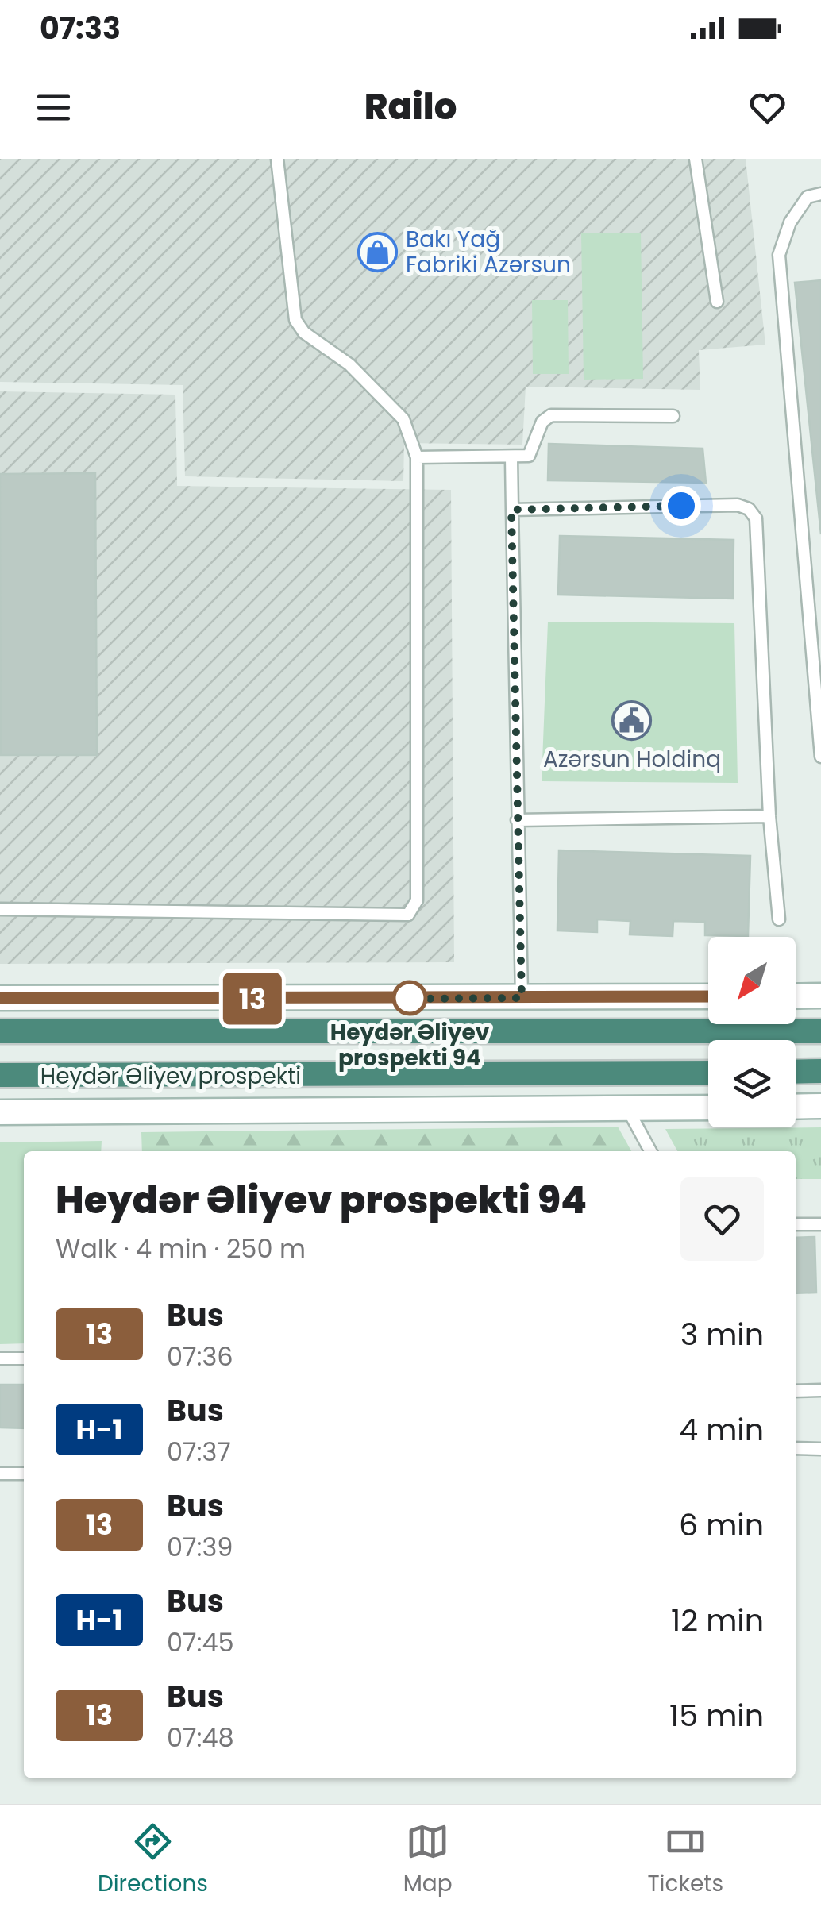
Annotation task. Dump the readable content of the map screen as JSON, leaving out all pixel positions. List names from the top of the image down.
{
  "streets": {
    "highway": ["Heydər Əliyev prospekti"]
  },
  "places": {
    "shop": ["Bakı Yağ Fabriki Azərsun"],
    "public building": ["Azərsun Holdinq"],
    "other": ["Heydər Əliyev prospekti 94"]
  },
  "lines": ["bus line 13"],
  "north": "bottom left",
  "page": {
    "status": "07:33",
    "header": "Railo",
    "on_map": "13",
    "heading": ["Heydər Əliyev prospekti 94", "Walk · 4 min · 250 m"],
    "list": [
      {
        "mark": "13",
        "name": "Bus",
        "note": "07:36",
        "value": "3 min"
      },
      {
        "mark": "H-1",
        "name": "Bus",
        "note": "07:37",
        "value": "4 min"
      },
      {
        "mark": "13",
        "name": "Bus",
        "note": "07:39",
        "value": "6 min"
      },
      {
        "mark": "H-1",
        "name": "Bus",
        "note": "07:45",
        "value": "12 min"
      },
      {
        "mark": "13",
        "name": "Bus",
        "note": "07:48",
        "value": "15 min"
      }
    ],
    "tabs": ["Directions", "Map", "Tickets"]
  }
}
